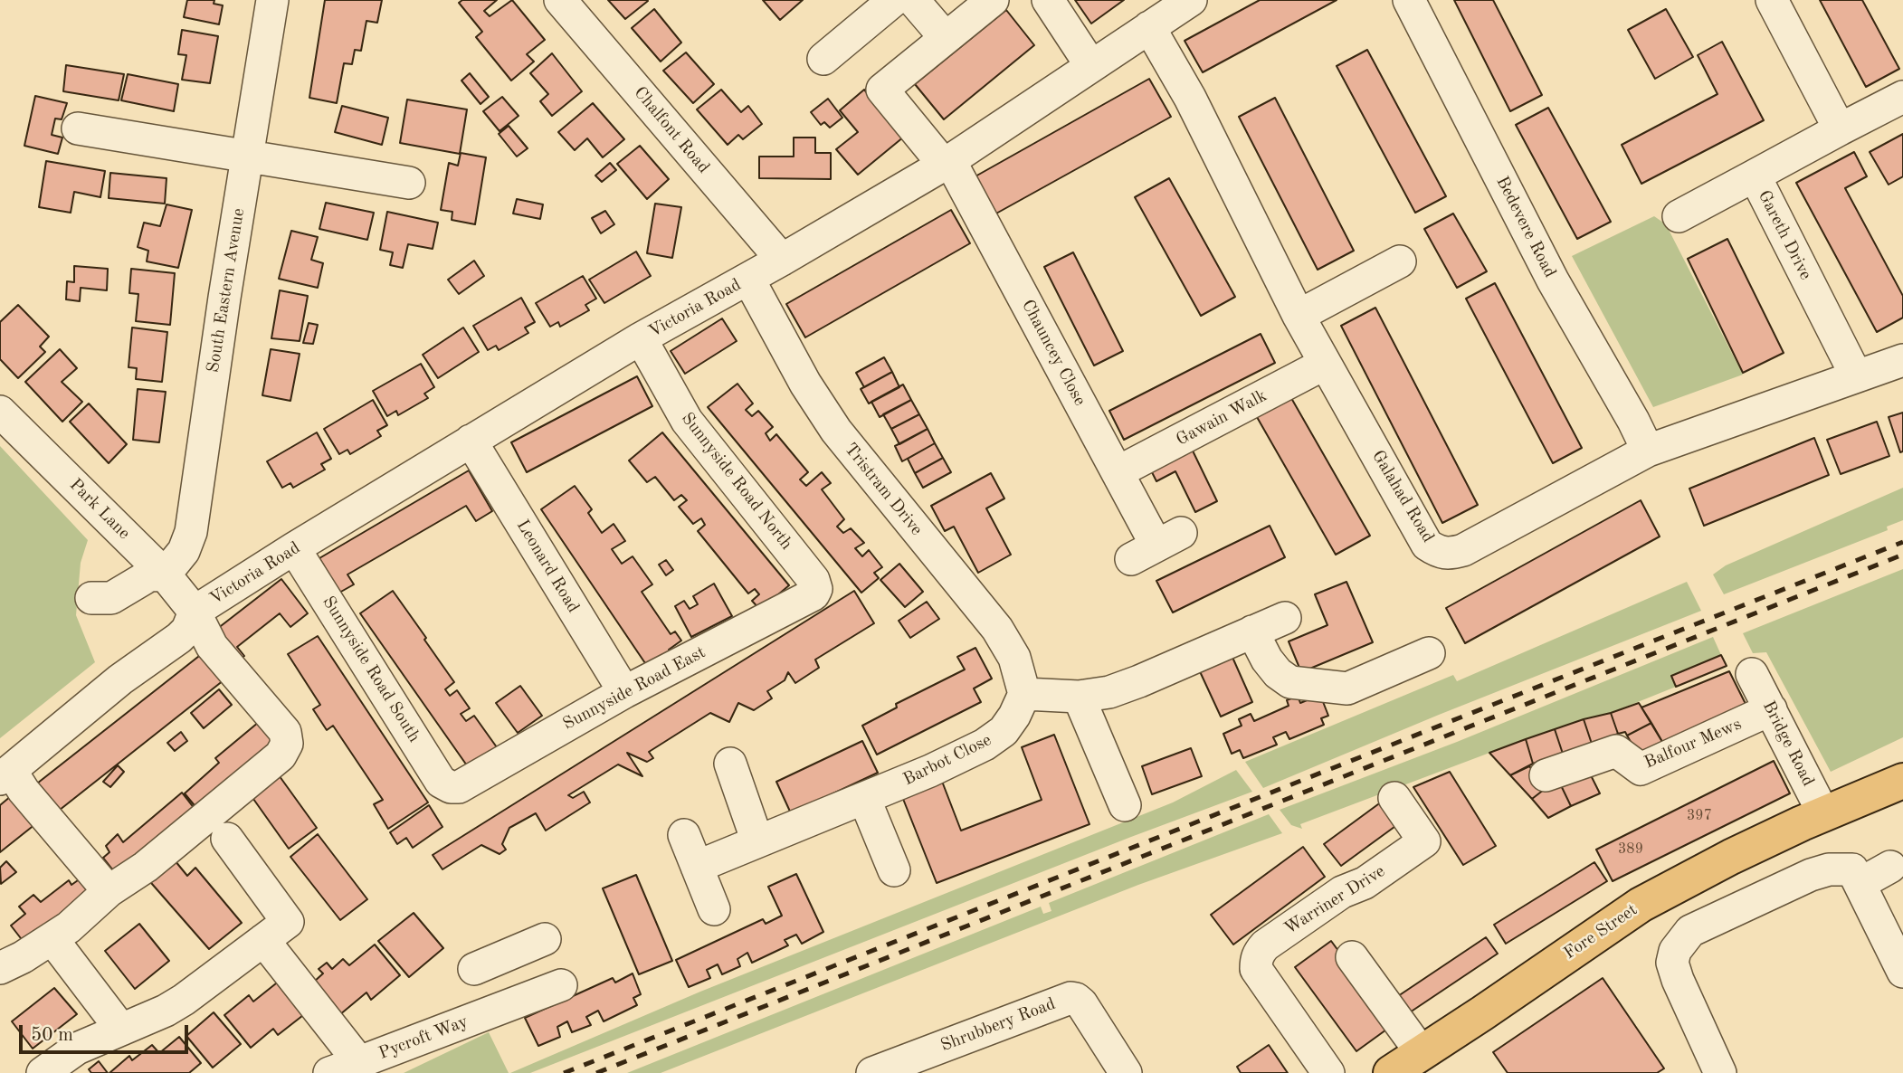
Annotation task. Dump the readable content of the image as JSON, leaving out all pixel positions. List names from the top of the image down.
{
  "streets": {
    "main road": ["Fore Street"],
    "street": [
      "Chalfont Road",
      "Bedevere Road",
      "Gareth Drive",
      "South Eastern Avenue",
      "Victoria Road",
      "Chauncey Close",
      "Gawain Walk",
      "Sunnyside Road North",
      "Tristram Drive",
      "Galahad Road",
      "Park Lane",
      "Leonard Road",
      "Sunnyside Road South",
      "Sunnyside Road East",
      "Balfour Mews",
      "Bridge Road",
      "Barbot Close",
      "Warriner Drive",
      "Shrubbery Road",
      "Pycroft Way"
    ]
  },
  "crossings": [
    ["Chalfont Road", "Victoria Road"],
    ["Bedevere Road", "Galahad Road"],
    ["Gareth Drive", "Galahad Road"],
    ["South Eastern Avenue", "Park Lane"],
    ["Victoria Road", "Chauncey Close"],
    ["Victoria Road", "Sunnyside Road North"],
    ["Victoria Road", "Tristram Drive"],
    ["Victoria Road", "Galahad Road"],
    ["Victoria Road", "Park Lane"],
    ["Victoria Road", "Leonard Road"],
    ["Victoria Road", "Sunnyside Road South"],
    ["Chauncey Close", "Gawain Walk"],
    ["Gawain Walk", "Galahad Road"],
    ["Sunnyside Road North", "Sunnyside Road East"],
    ["Tristram Drive", "Barbot Close"],
    ["Leonard Road", "Sunnyside Road East"],
    ["Sunnyside Road South", "Sunnyside Road East"],
    ["Balfour Mews", "Bridge Road"],
    ["Bridge Road", "Fore Street"]
  ],
  "house_numbers": ["397", "389"],
  "scale_bar": "50 m"
}
